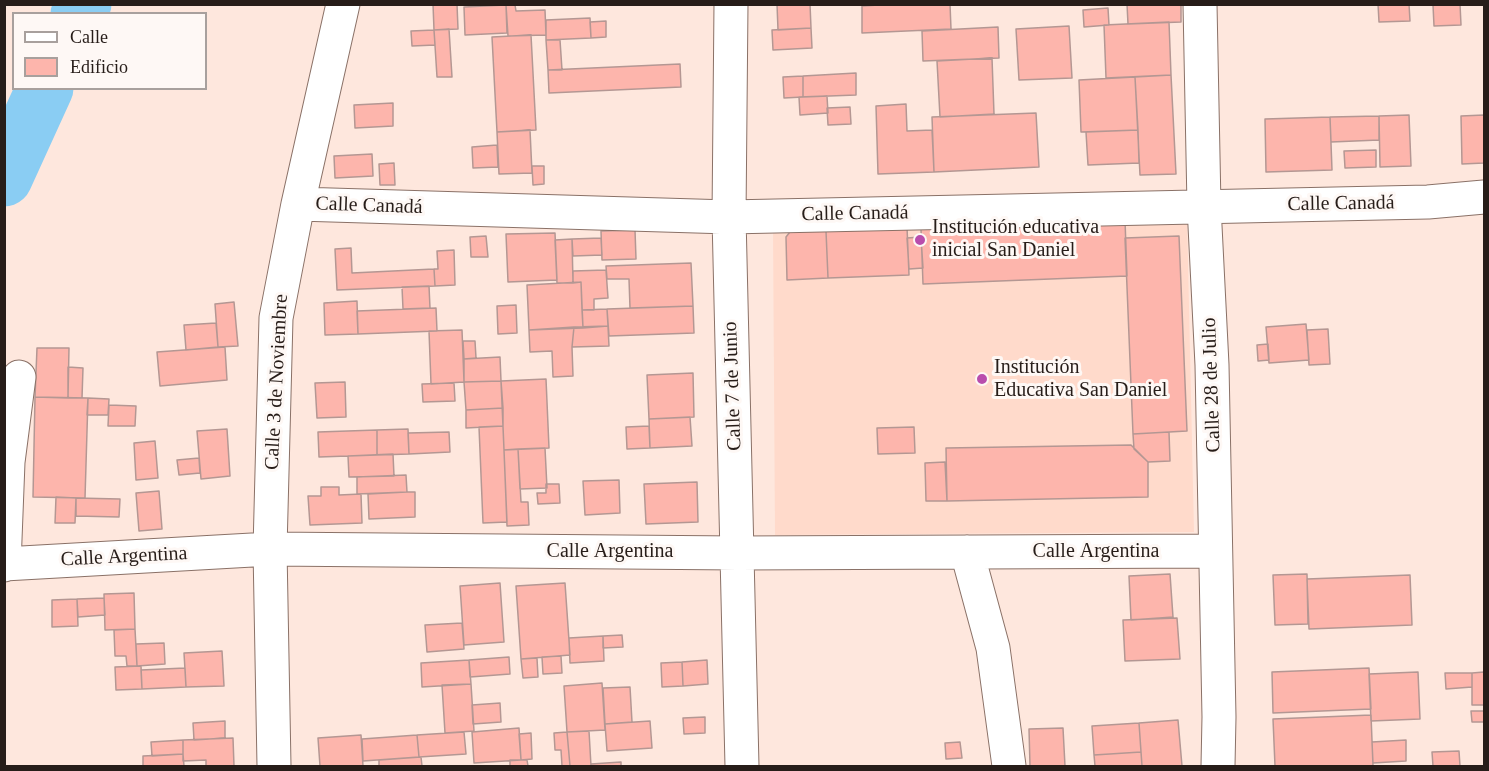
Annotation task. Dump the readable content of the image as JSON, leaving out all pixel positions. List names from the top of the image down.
{
  "streets": {
    "street": [
      "Calle Canadá",
      "Calle 3 de Noviembre",
      "Calle 28 de Julio",
      "Calle 7 de Junio",
      "Calle Argentina"
    ]
  },
  "crossings": [
    ["Calle Canadá", "Calle 3 de Noviembre"],
    ["Calle Canadá", "Calle 28 de Julio"],
    ["Calle Canadá", "Calle 7 de Junio"],
    ["Calle 3 de Noviembre", "Calle Argentina"],
    ["Calle 28 de Julio", "Calle Argentina"],
    ["Calle 7 de Junio", "Calle Argentina"]
  ],
  "places": ["Institución educativa inicial San Daniel", "Institución Educativa San Daniel"],
  "legend": ["Calle", "Edificio"]
}
